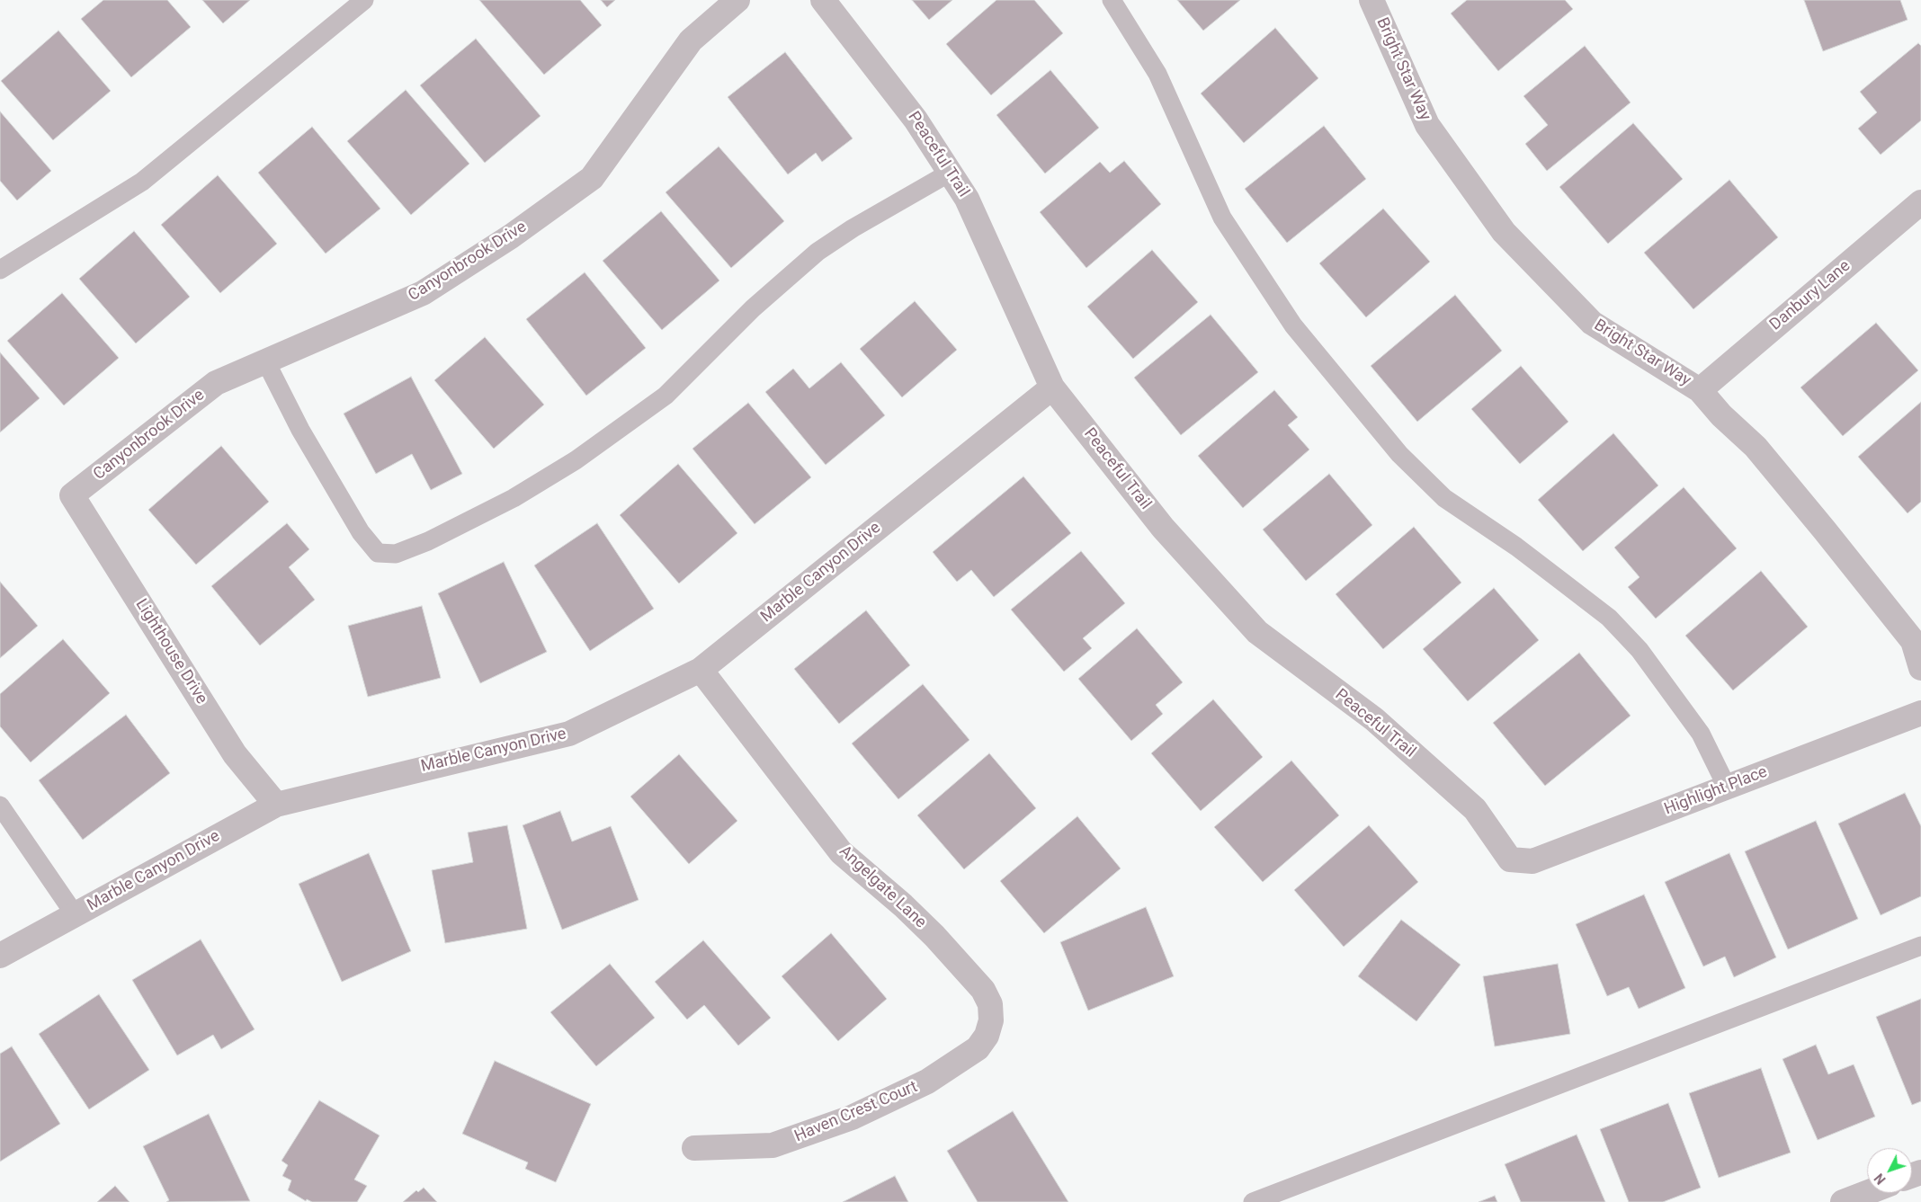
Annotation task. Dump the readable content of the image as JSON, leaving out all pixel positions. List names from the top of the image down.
{
  "streets": {
    "street": [
      "Bright Star Way",
      "Peaceful Trail",
      "Canyonbrook Drive",
      "Danbury Lane",
      "Marble Canyon Drive",
      "Lighthouse Drive",
      "Highlight Place",
      "Angelgate Lane",
      "Haven Crest Court"
    ]
  },
  "crossings": [
    ["Bright Star Way", "Danbury Lane"],
    ["Peaceful Trail", "Marble Canyon Drive"],
    ["Peaceful Trail", "Highlight Place"],
    ["Canyonbrook Drive", "Lighthouse Drive"],
    ["Marble Canyon Drive", "Lighthouse Drive"],
    ["Marble Canyon Drive", "Angelgate Lane"],
    ["Angelgate Lane", "Haven Crest Court"]
  ],
  "north": "bottom left"
}
